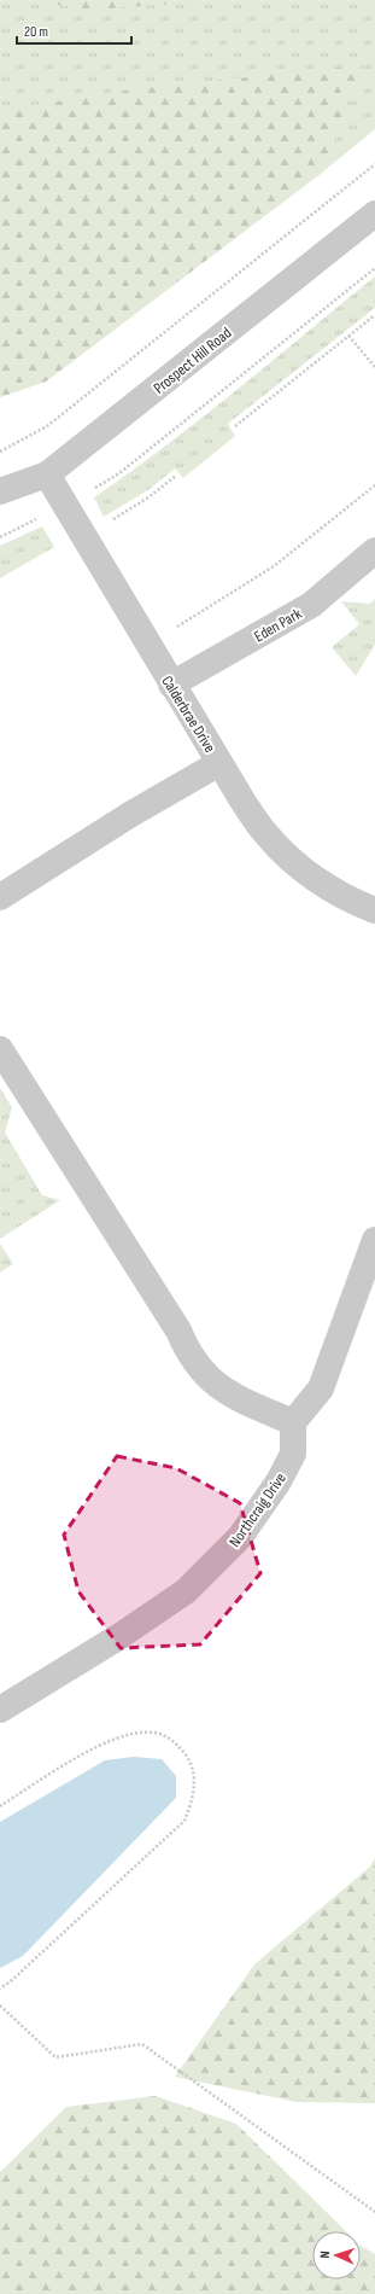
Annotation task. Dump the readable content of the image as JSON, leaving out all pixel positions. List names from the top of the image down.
{
  "streets": {
    "street": [
      "Prospect Hill Road",
      "Eden Park",
      "Calderbrae Drive",
      "Northcraig Drive"
    ]
  },
  "crossings": [
    ["Prospect Hill Road", "Calderbrae Drive"],
    ["Eden Park", "Calderbrae Drive"]
  ],
  "scale_bar": "20 m",
  "north": "left"
}
